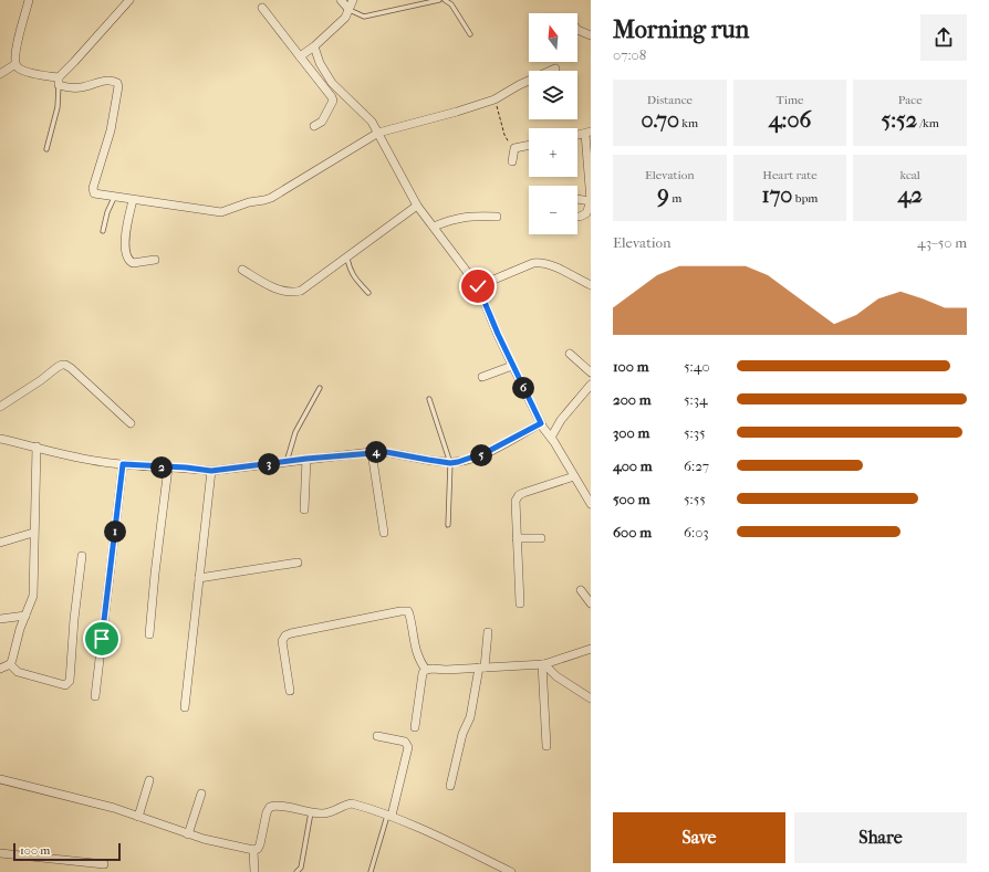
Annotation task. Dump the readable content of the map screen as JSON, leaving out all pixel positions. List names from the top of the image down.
{
  "scale_bar": "100 m",
  "north": "top",
  "page": {
    "heading": ["Morning run", "07:08"],
    "map_buttons": ["+", "−"],
    "stats": [
      ["Distance", "0.70 km"],
      ["Time", "4:06"],
      ["Pace", "5:52 /km"],
      ["Elevation", "9 m"],
      ["Heart rate", "170 bpm"],
      ["kcal", "42"]
    ],
    "chart": ["Elevation", "43–50 m"],
    "list": [
      {
        "name": "100 m",
        "note": "5:40"
      },
      {
        "name": "200 m",
        "note": "5:34"
      },
      {
        "name": "300 m",
        "note": "5:35"
      },
      {
        "name": "400 m",
        "note": "6:27"
      },
      {
        "name": "500 m",
        "note": "5:55"
      },
      {
        "name": "600 m",
        "note": "6:03"
      }
    ],
    "pins": [
      "6",
      "4",
      "5",
      "3",
      "2",
      "1"
    ],
    "buttons": ["Save", "Share"],
    "scale": "100 m"
  }
}
